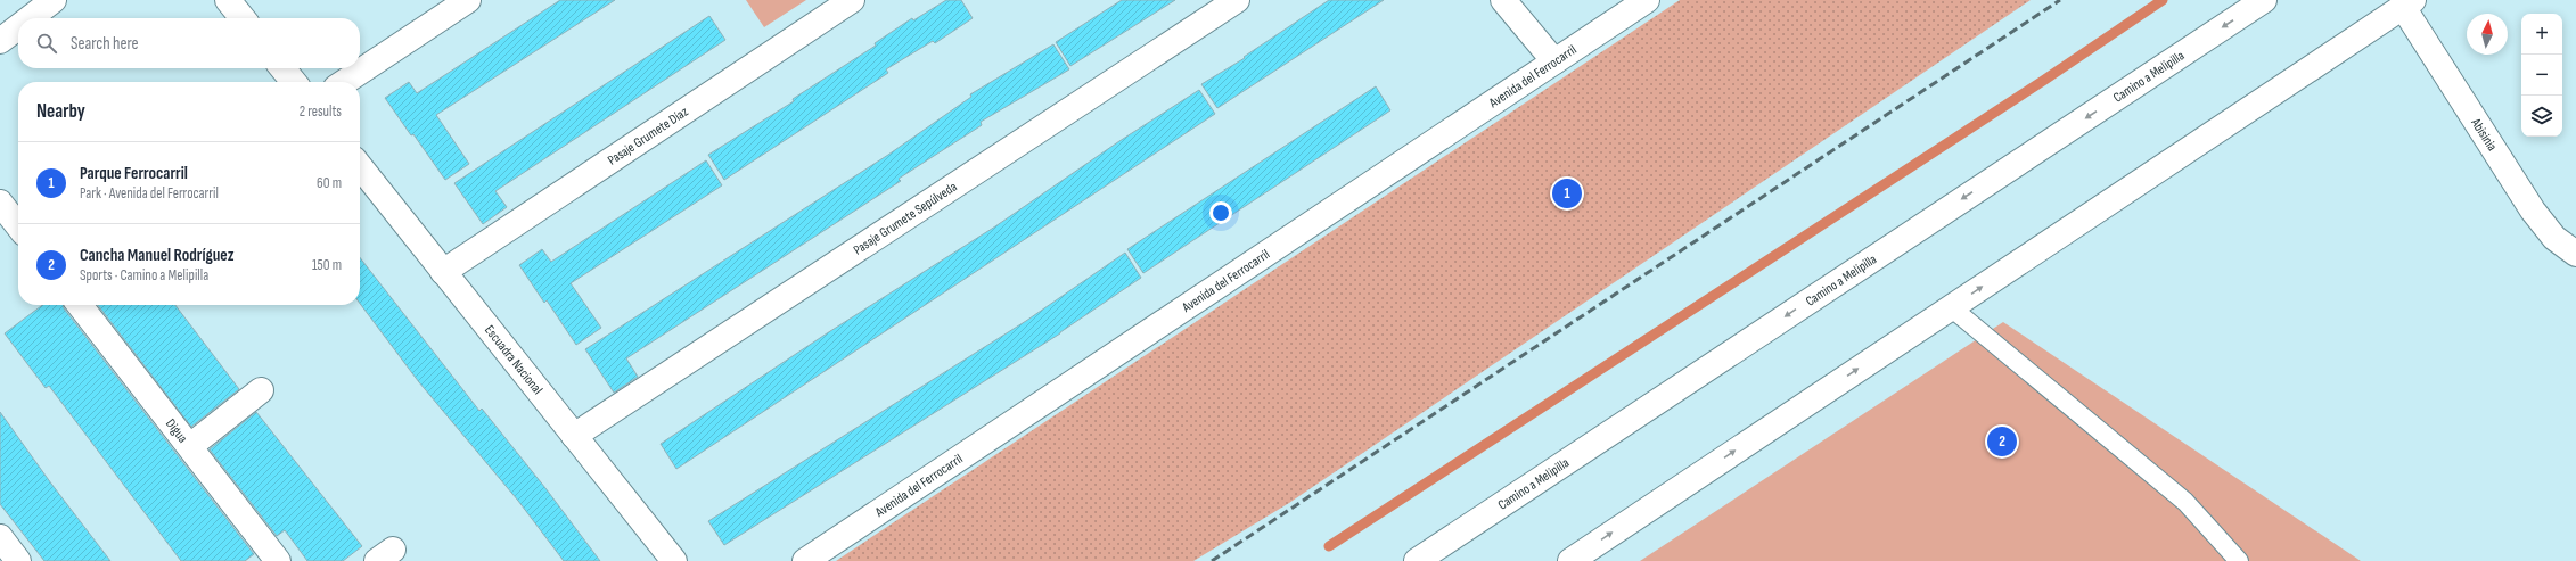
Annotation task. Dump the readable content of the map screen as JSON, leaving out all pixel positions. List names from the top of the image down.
{
  "streets": {
    "street": [
      "Avenida del Ferrocarril",
      "Camino a Melipilla",
      "Abisinia",
      "Pasaje Grumete Díaz",
      "Pasaje Grumete Sepúlveda",
      "Escuadra Nacional",
      "Digua"
    ]
  },
  "crossings": [
    ["Pasaje Grumete Díaz", "Escuadra Nacional"],
    ["Pasaje Grumete Sepúlveda", "Escuadra Nacional"]
  ],
  "north": "top",
  "page": {
    "map_buttons": ["+", "−"],
    "search": "Search here",
    "heading": ["Nearby", "2 results"],
    "list": [
      {
        "mark": "1",
        "name": "Parque Ferrocarril",
        "note": "Park · Avenida del Ferrocarril",
        "value": "60 m"
      },
      {
        "mark": "2",
        "name": "Cancha Manuel Rodríguez",
        "note": "Sports · Camino a Melipilla",
        "value": "150 m"
      }
    ],
    "pins": ["1", "2"]
  }
}
